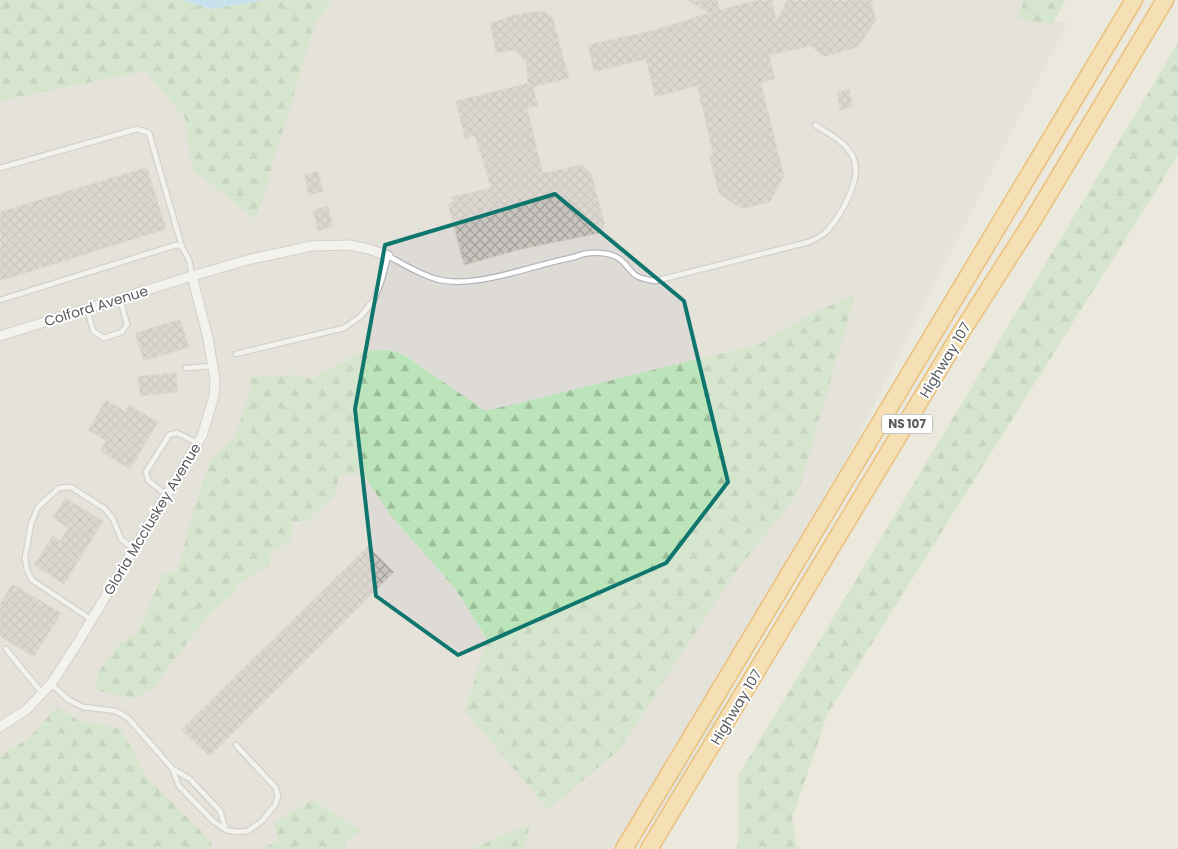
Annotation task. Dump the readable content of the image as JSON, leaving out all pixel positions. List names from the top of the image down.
{
  "streets": {
    "highway": ["Highway 107", "NS 107"],
    "street": ["Colford Avenue", "Gloria Mccluskey Avenue"]
  },
  "crossings": [
    ["Colford Avenue", "Gloria Mccluskey Avenue"]
  ]
}
